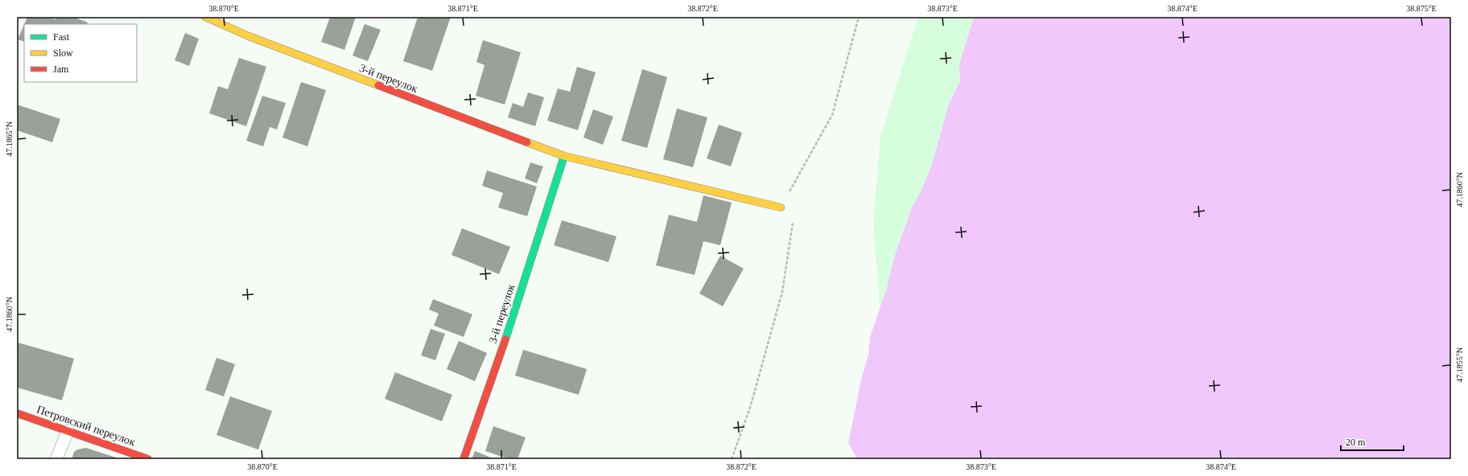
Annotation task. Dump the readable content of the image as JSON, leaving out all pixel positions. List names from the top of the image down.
{
  "streets": {
    "street": ["3-й переулок", "Петровский переулок"]
  },
  "legend": ["Fast", "Slow", "Jam"],
  "scale_bar": "20 m",
  "coordinates": [
    "38.870°E",
    "38.871°E",
    "38.872°E",
    "38.873°E",
    "38.874°E",
    "38.875°E",
    "47.1865°N",
    "47.1860°N",
    "47.1855°N"
  ]
}
